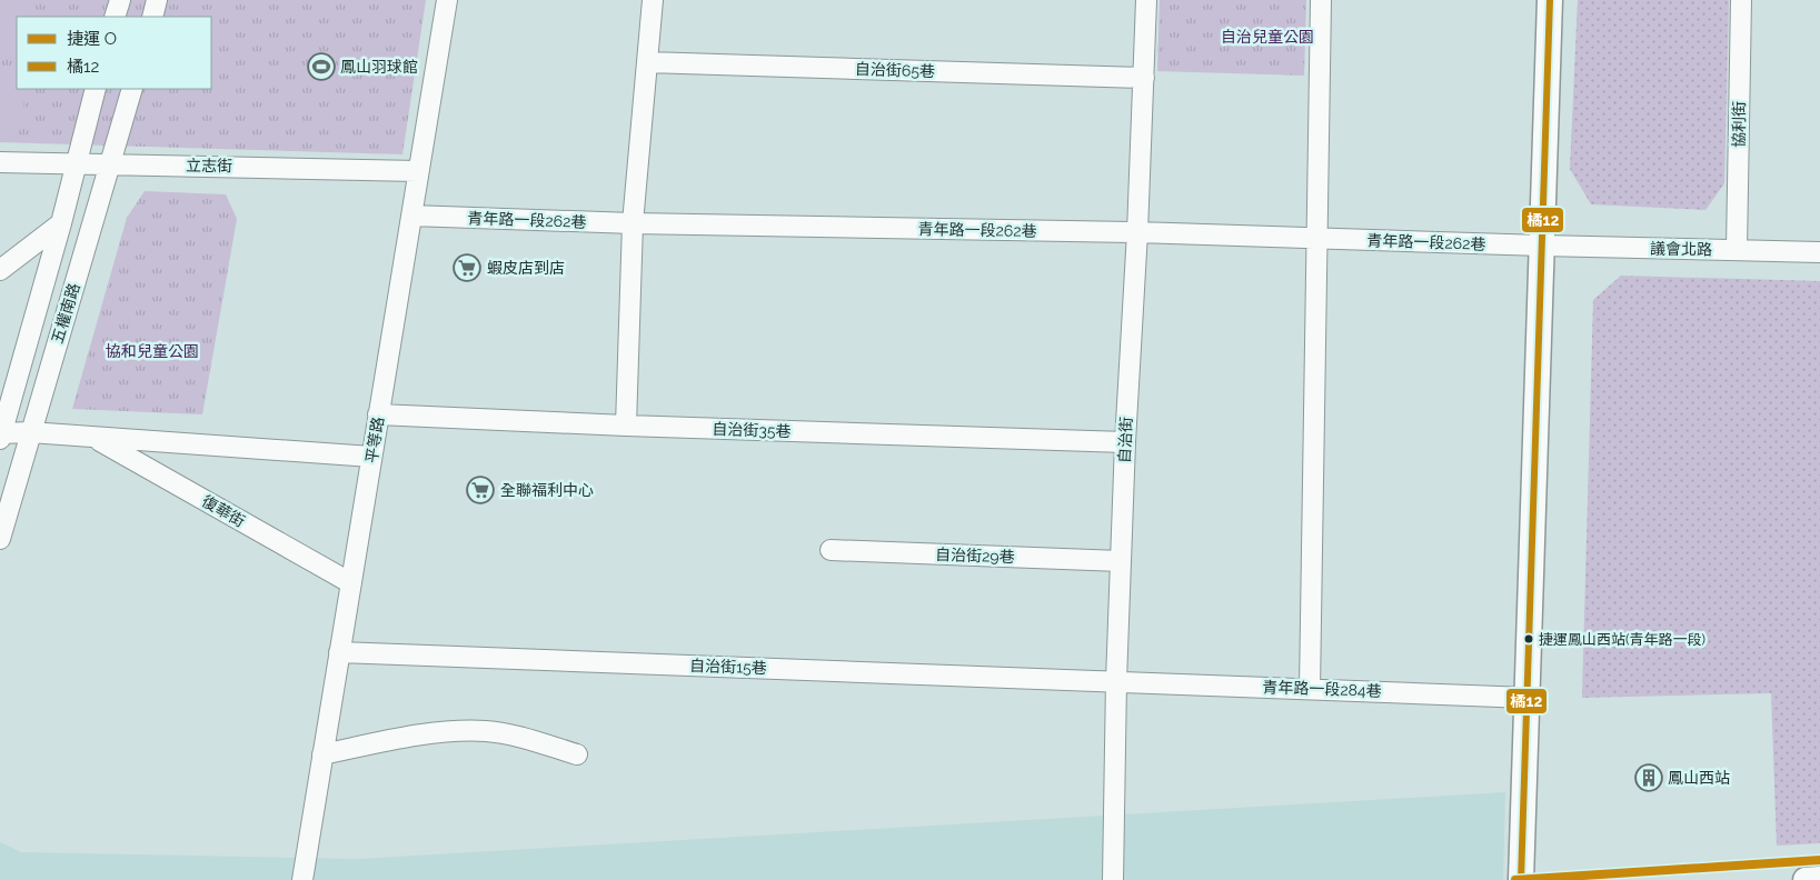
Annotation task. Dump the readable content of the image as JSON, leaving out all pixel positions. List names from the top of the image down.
{
  "streets": {
    "street": [
      "自治街65巷",
      "協利街",
      "立志街",
      "青年路一段262巷",
      "議會北路",
      "五權南路",
      "自治街35巷",
      "平等路",
      "自治街",
      "復華街",
      "自治街29巷",
      "自治街15巷",
      "青年路一段284巷"
    ]
  },
  "crossings": [
    ["自治街65巷", "自治街"],
    ["協利街", "議會北路"],
    ["立志街", "五權南路"],
    ["立志街", "平等路"],
    ["青年路一段262巷", "議會北路"],
    ["青年路一段262巷", "平等路"],
    ["青年路一段262巷", "自治街"],
    ["五權南路", "復華街"],
    ["自治街35巷", "平等路"],
    ["自治街35巷", "自治街"],
    ["平等路", "復華街"],
    ["平等路", "自治街15巷"],
    ["自治街", "自治街29巷"],
    ["自治街", "自治街15巷"],
    ["自治街", "青年路一段284巷"],
    ["自治街15巷", "青年路一段284巷"]
  ],
  "parks": ["自治兒童公園", "協和兒童公園"],
  "places": {
    "sports": ["鳳山羽球館"],
    "supermarket": ["蝦皮店到店", "全聯福利中心"],
    "other": ["捷運鳳山西站(青年路一段)"],
    "building": ["鳳山西站"]
  },
  "lines": ["transit line 橘12", "metro line O"],
  "legend": ["捷運 O", "橘12"]
}
